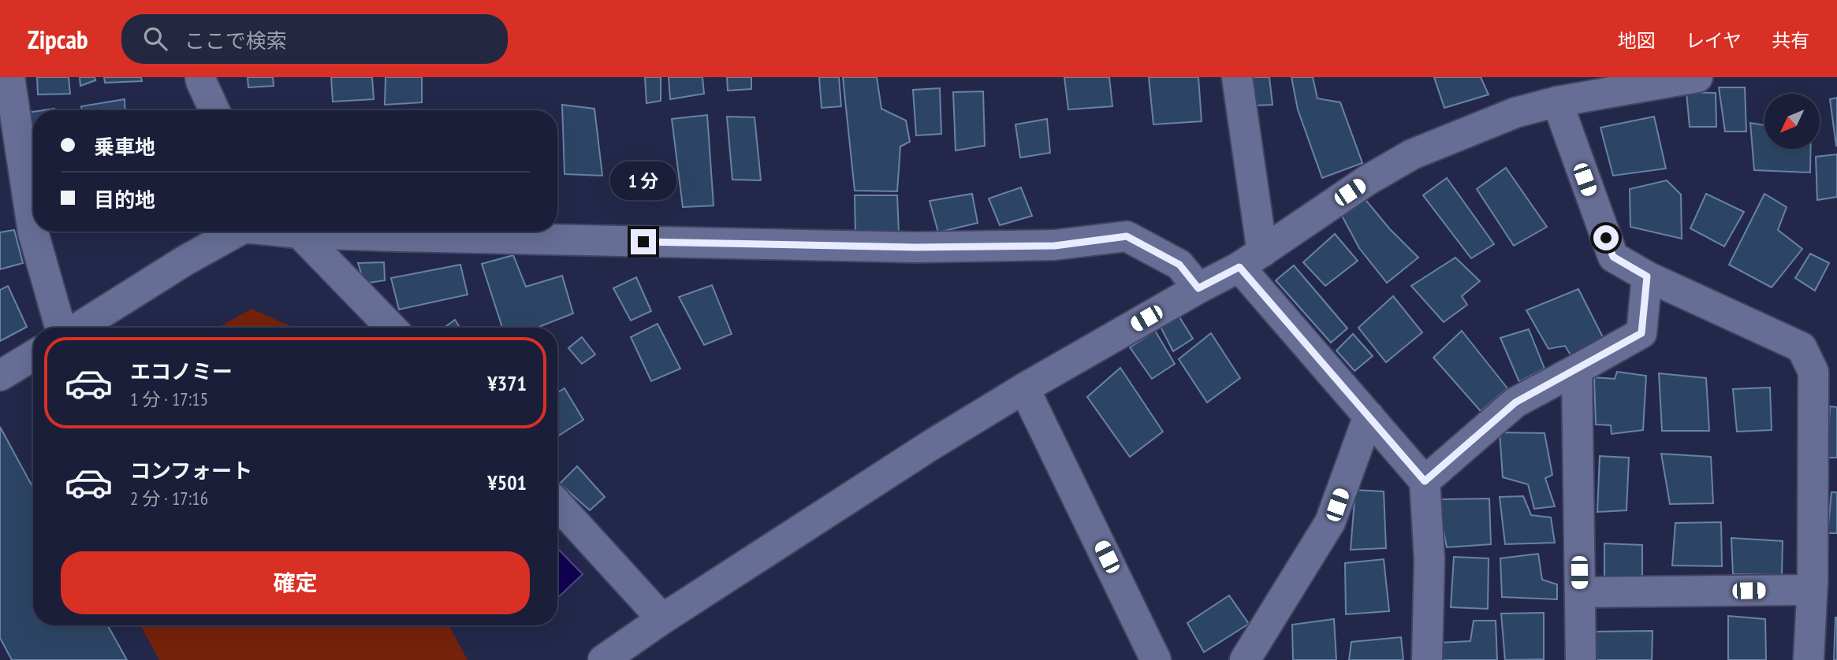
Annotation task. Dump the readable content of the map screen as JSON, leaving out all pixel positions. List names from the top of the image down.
{
  "north": "bottom left",
  "page": {
    "header": "Zipcab",
    "search": "ここで検索",
    "nav": ["地図", "レイヤ", "共有"],
    "banner": ["乗車地", "目的地"],
    "bubble": "1 分",
    "list": [
      {
        "name": "エコノミー",
        "note": "1 分 · 17:15",
        "value": "¥371"
      },
      {
        "name": "コンフォート",
        "note": "2 分 · 17:16",
        "value": "¥501"
      }
    ],
    "buttons": "確定"
  }
}
